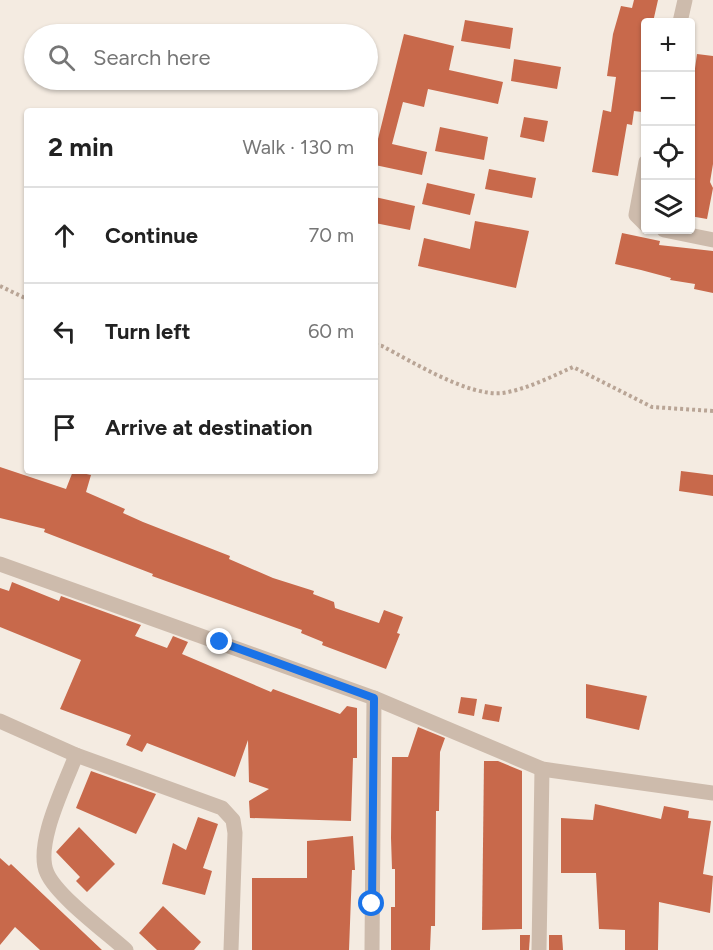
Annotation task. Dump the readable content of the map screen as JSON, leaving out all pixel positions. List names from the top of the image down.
{
  "page": {
    "map_buttons": ["+", "−"],
    "search": "Search here",
    "heading": ["2 min", "Walk · 130 m"],
    "list": [
      ["Continue", "70 m"],
      ["Turn left", "60 m"],
      "Arrive at destination"
    ]
  }
}
